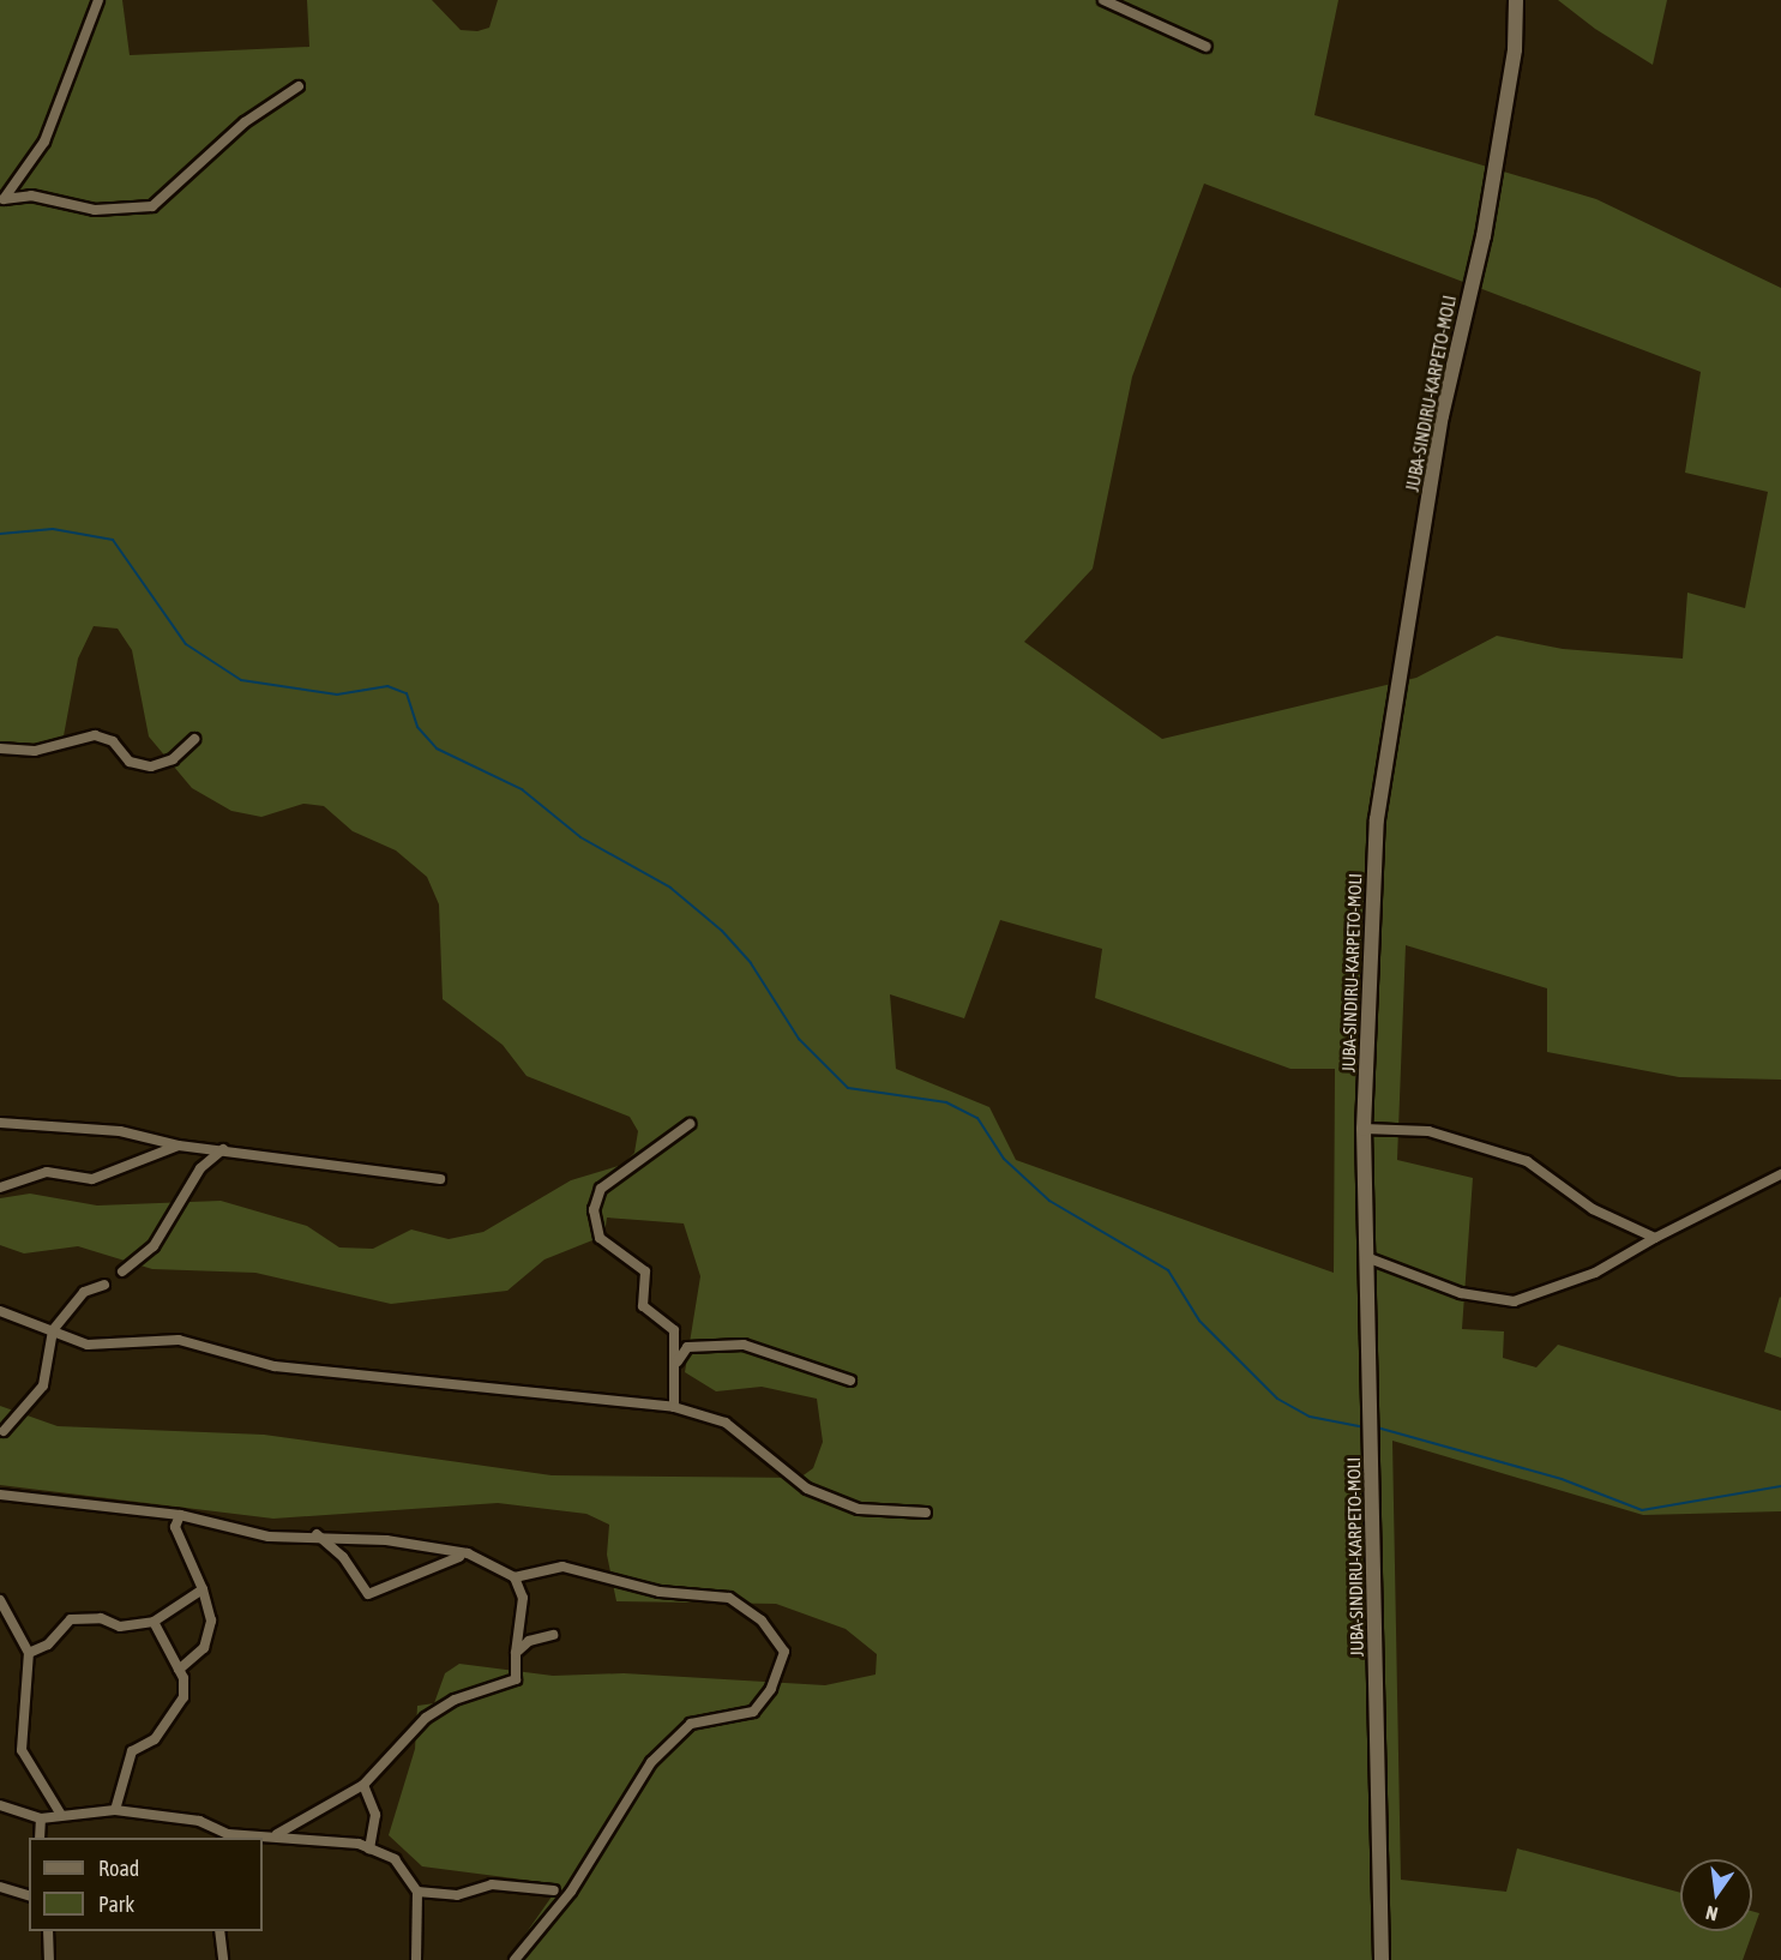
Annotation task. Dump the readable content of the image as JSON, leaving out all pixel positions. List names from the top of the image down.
{
  "streets": {
    "main road": ["JUBA-SINDIRU-KARPETO-MOLI"]
  },
  "legend": ["Road", "Park"],
  "north": "bottom"
}
